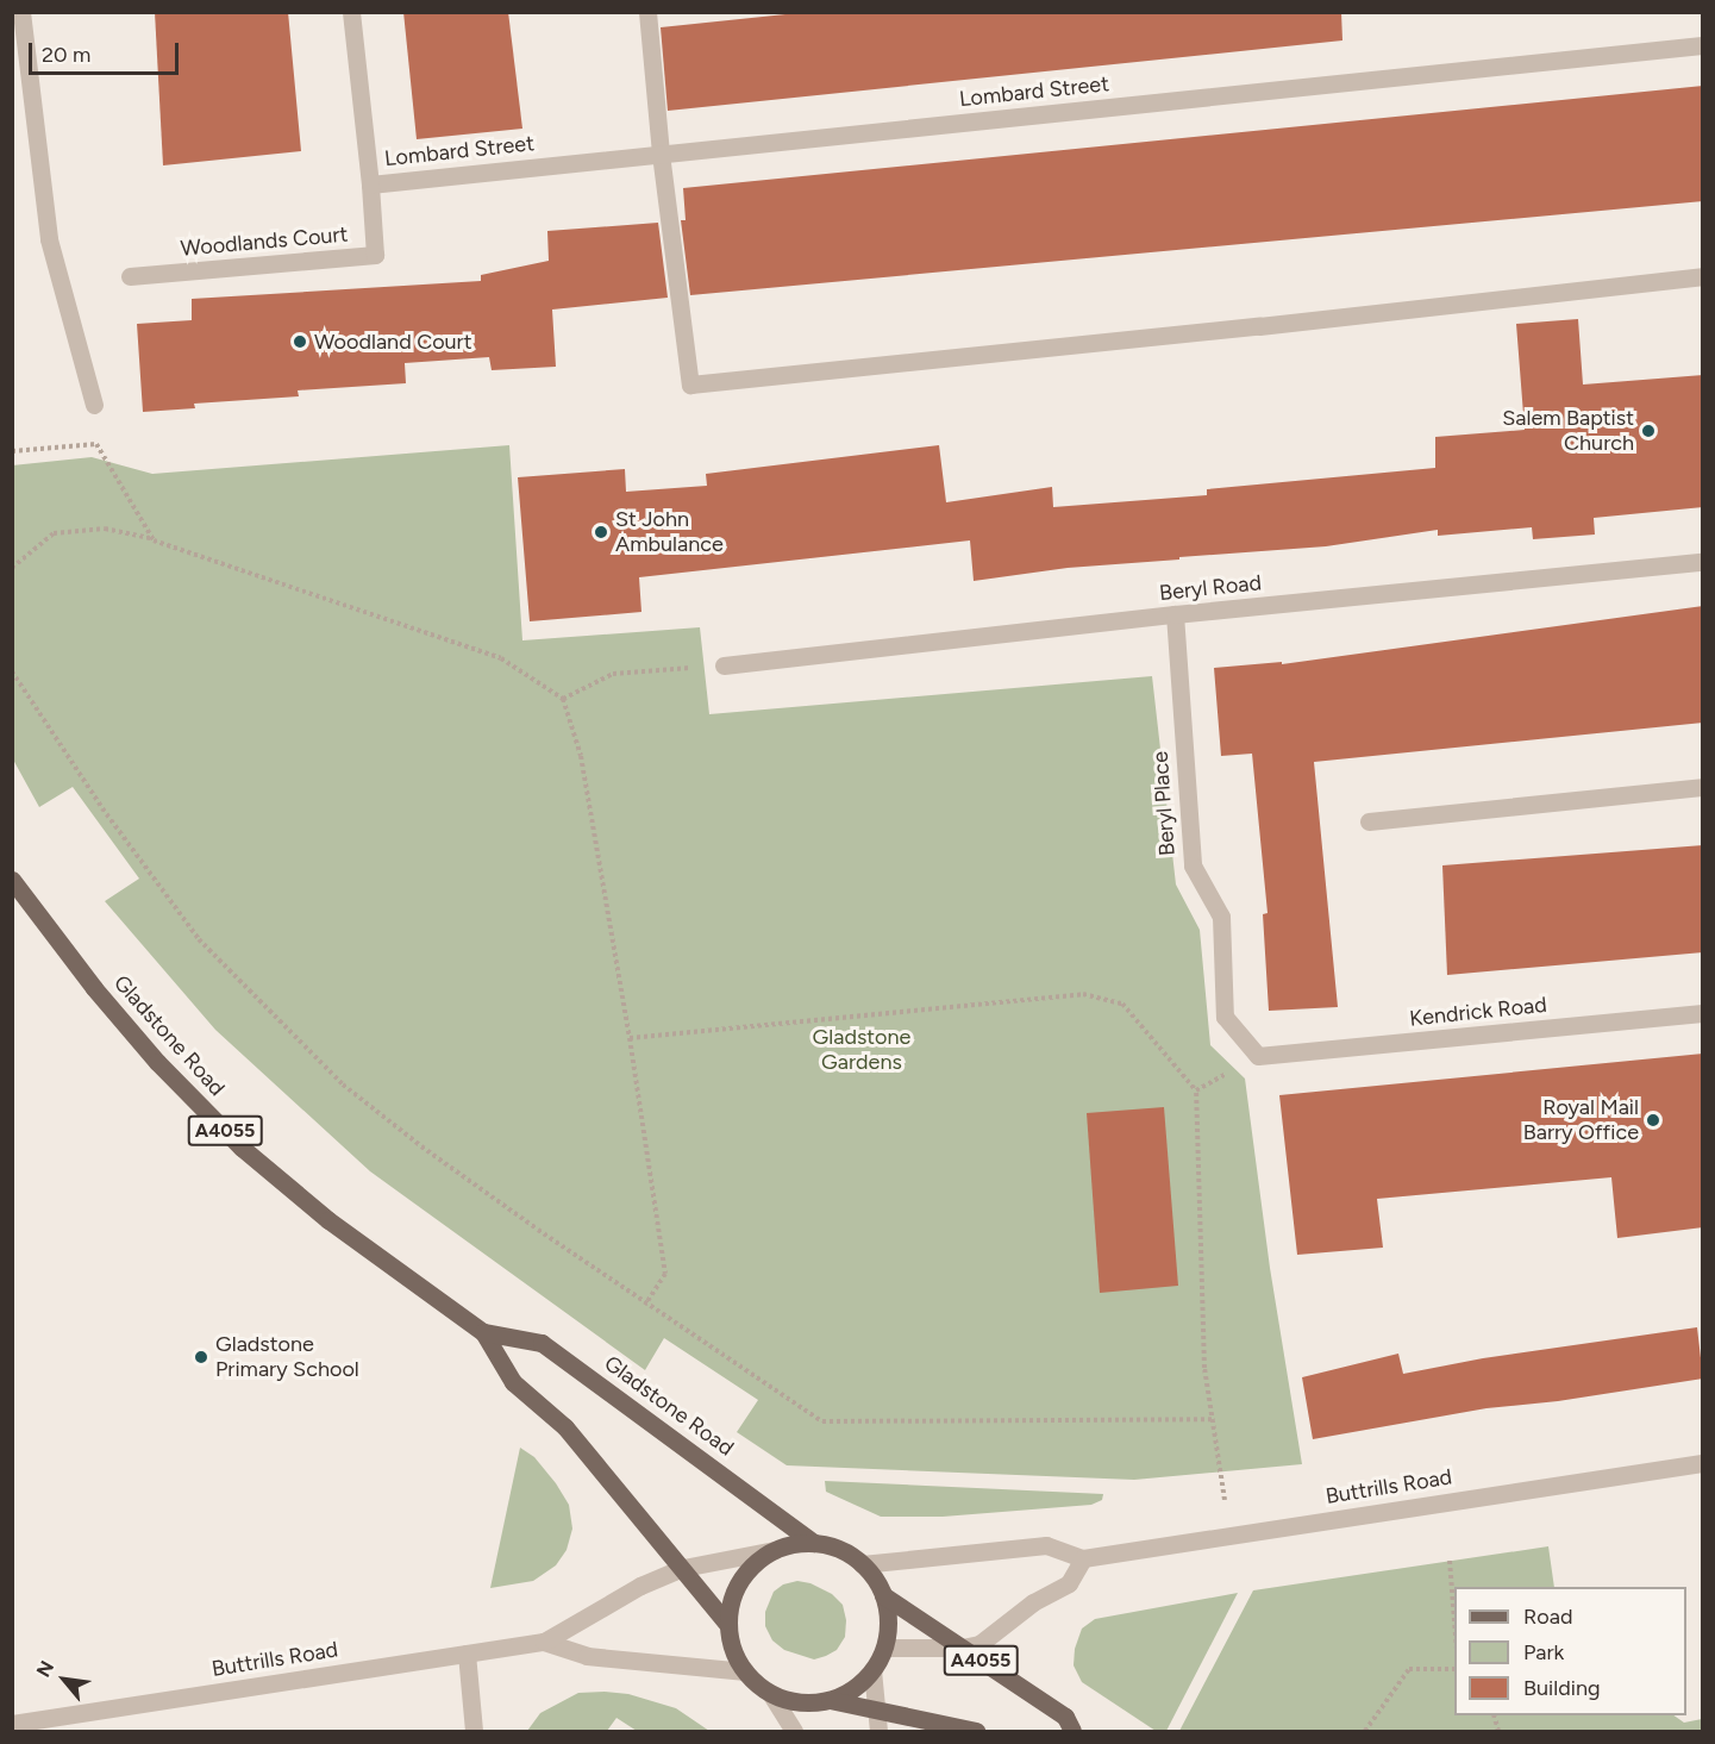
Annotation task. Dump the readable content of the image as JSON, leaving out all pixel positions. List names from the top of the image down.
{
  "streets": {
    "main road": ["Gladstone Road", "A4055"],
    "street": [
      "Lombard Street",
      "Woodlands Court",
      "Beryl Road",
      "Beryl Place",
      "Kendrick Road",
      "Buttrills Road"
    ]
  },
  "crossings": [
    ["Lombard Street", "Woodlands Court"],
    ["Beryl Road", "Beryl Place"],
    ["Beryl Place", "Kendrick Road"],
    ["Gladstone Road", "A4055"],
    ["Gladstone Road", "Buttrills Road"],
    ["A4055", "Buttrills Road"]
  ],
  "parks": ["Gladstone Gardens"],
  "places": [
    "Woodland Court",
    "Salem Baptist Church",
    "St John Ambulance",
    "Royal Mail Barry Office",
    "Gladstone Primary School"
  ],
  "legend": ["Road", "Park", "Building"],
  "scale_bar": "20 m",
  "north": "top left"
}
